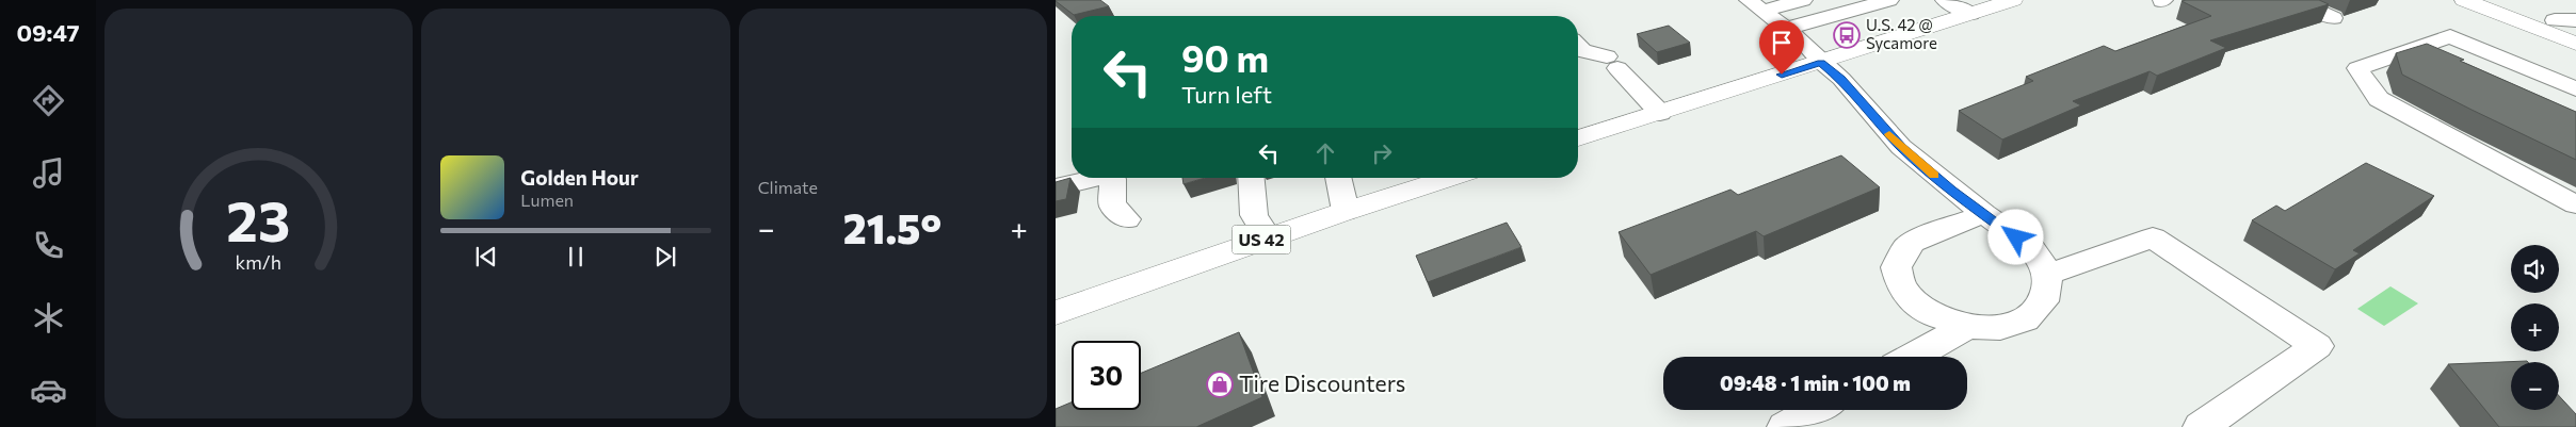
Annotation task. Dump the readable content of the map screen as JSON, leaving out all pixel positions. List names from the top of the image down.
{
  "streets": {
    "main road": ["US 42"]
  },
  "places": {
    "bus stop": ["U.S. 42 @ Sycamore"],
    "shop": ["Tire Discounters"]
  },
  "page": {
    "tabs": "09:47",
    "tile": "Climate",
    "turn": ["90 m", "Turn left"],
    "song": ["Golden Hour", "Lumen"],
    "heat": ["−", "21.5°", "+"],
    "map_buttons": ["+", "−"],
    "limit": "30",
    "trip": "09:48 · 1 min · 100 m",
    "gauge": ["23", "km/h"]
  }
}
